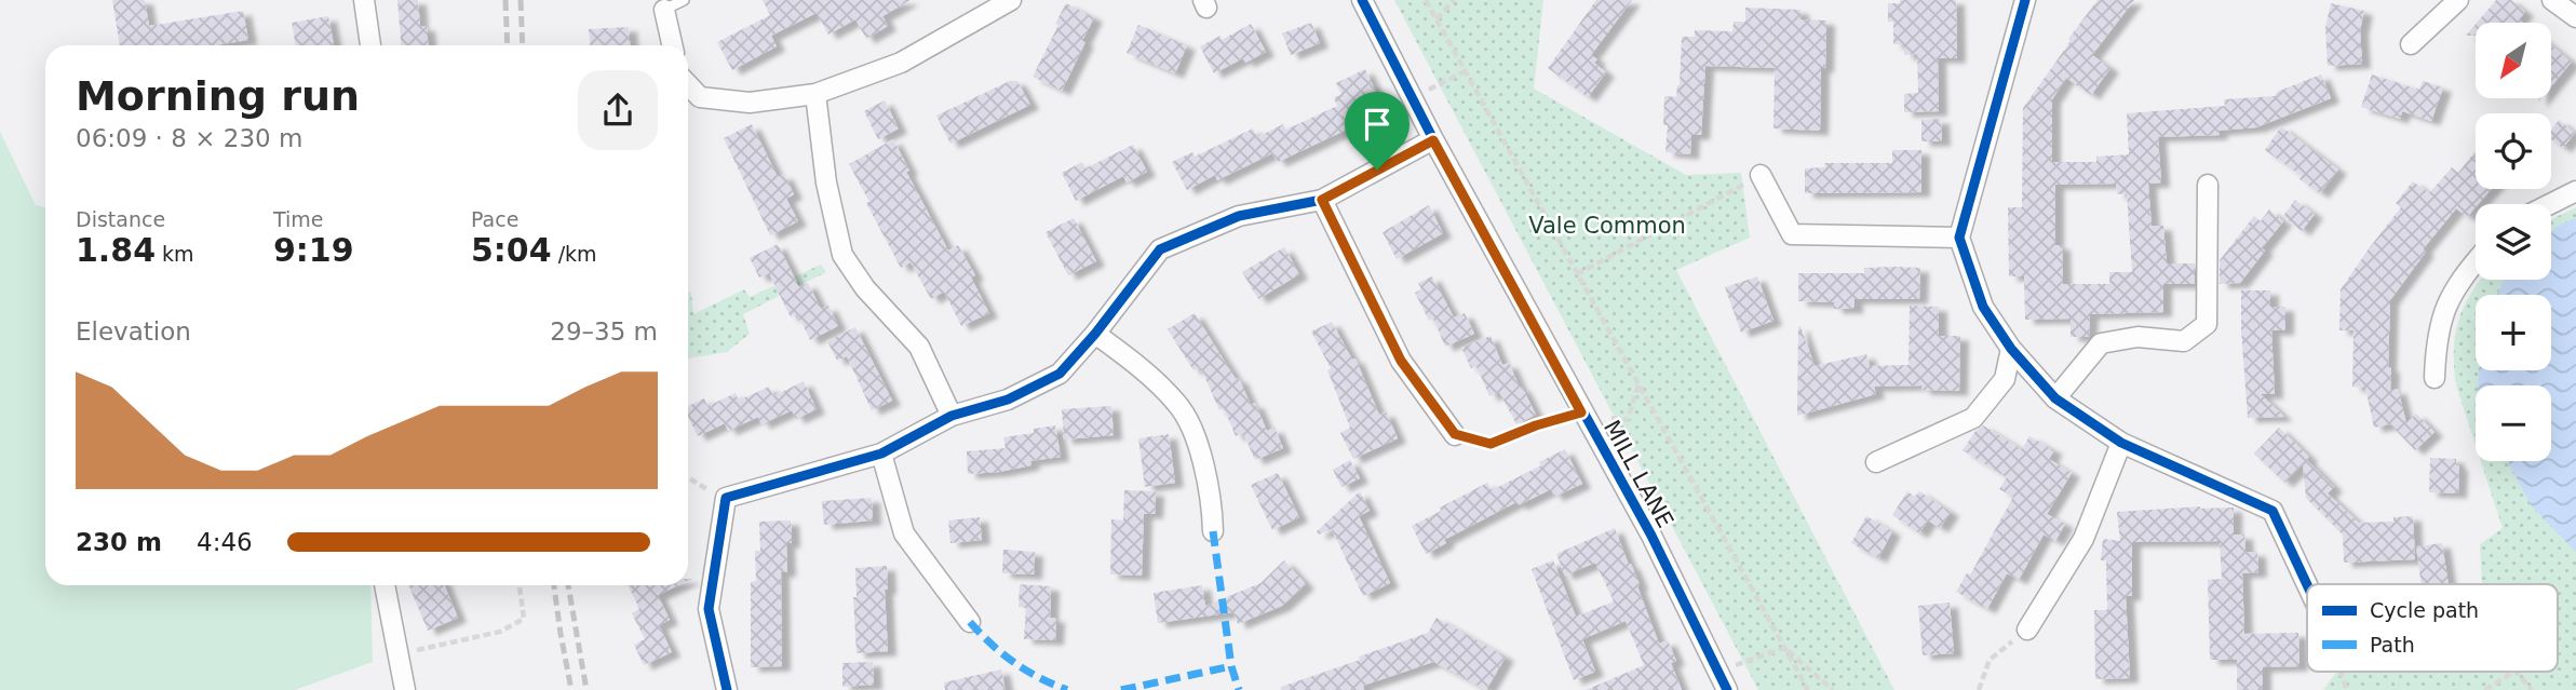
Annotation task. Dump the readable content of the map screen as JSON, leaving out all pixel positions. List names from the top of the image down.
{
  "streets": {
    "street": ["MILL LANE"]
  },
  "parks": ["Vale Common"],
  "legend": ["Cycle path", "Path"],
  "north": "bottom left",
  "page": {
    "map_buttons": ["+", "−"],
    "heading": ["Morning run", "06:09 · 8 × 230 m"],
    "stats": [
      ["Distance", "1.84 km"],
      ["Time", "9:19"],
      ["Pace", "5:04 /km"]
    ],
    "chart": ["Elevation", "29–35 m"],
    "list": [
      {
        "name": "230 m",
        "note": "4:46"
      }
    ]
  }
}
